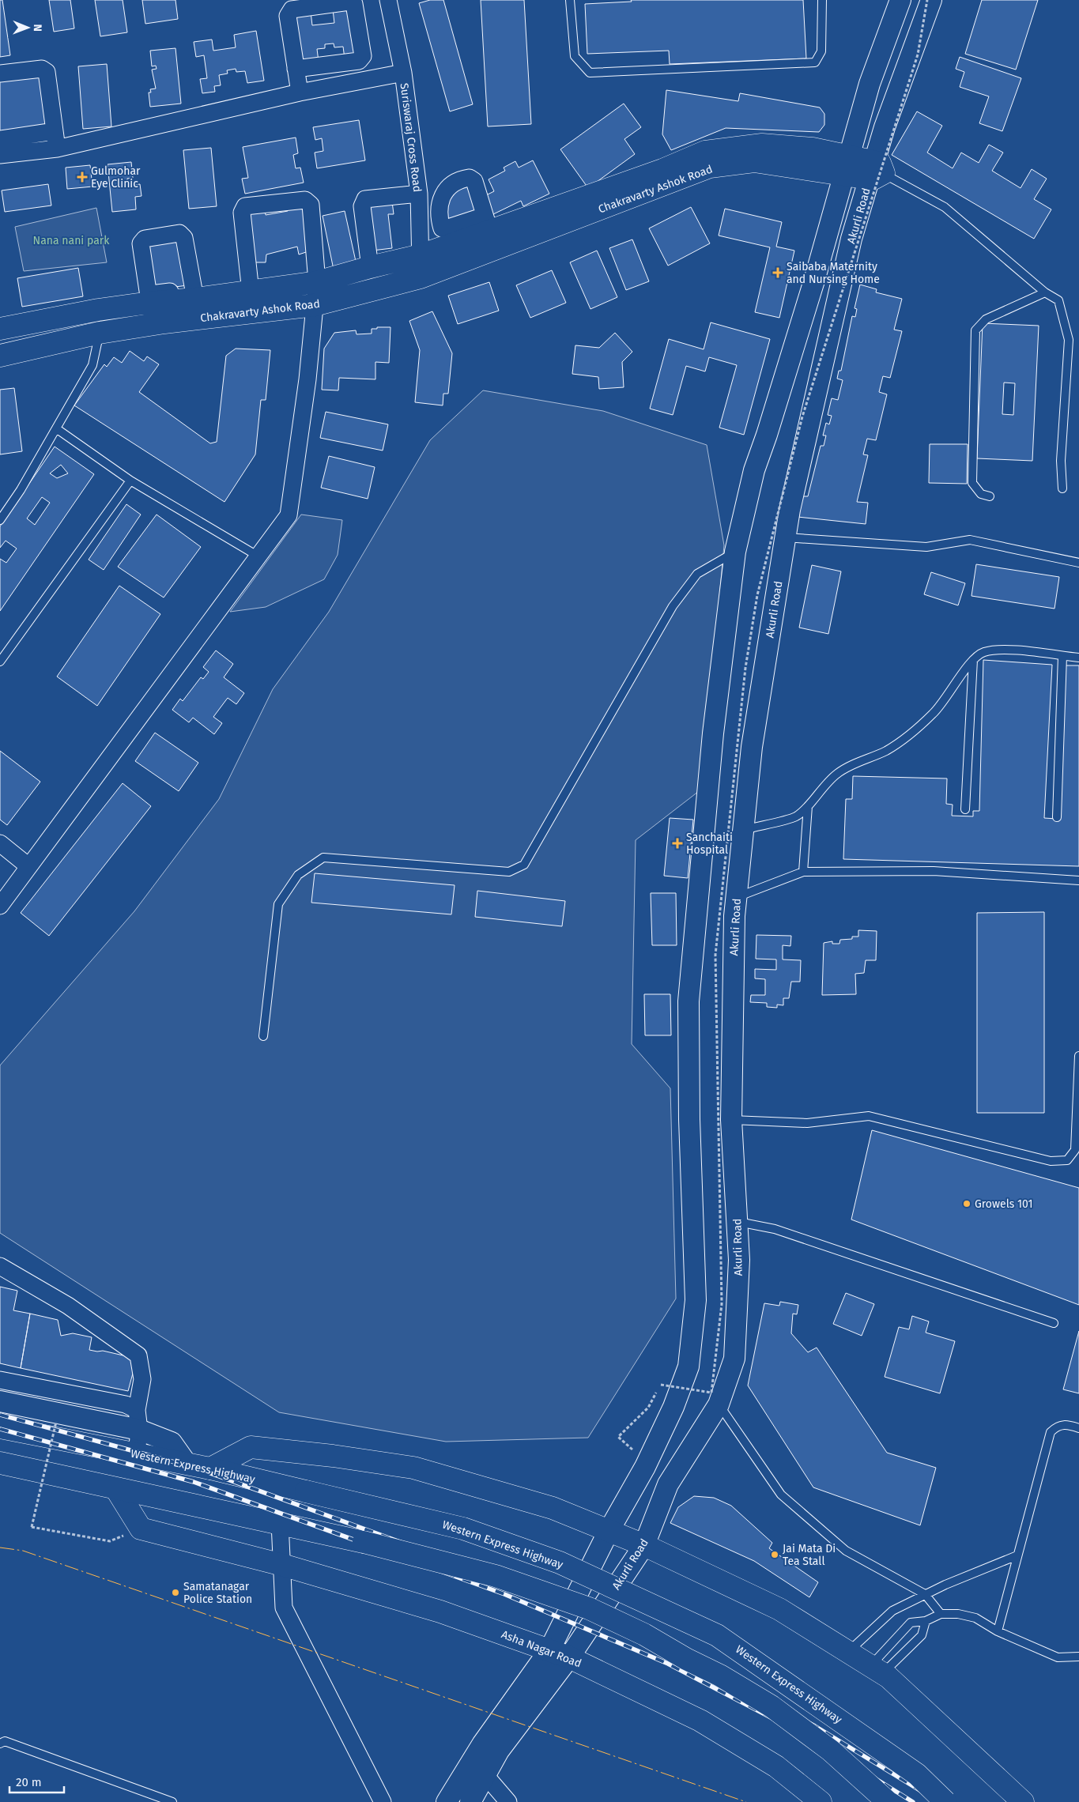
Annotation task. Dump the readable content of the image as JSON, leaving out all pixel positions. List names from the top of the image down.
{
  "streets": {
    "main road": ["Chakravarty Ashok Road", "Western Express Highway", "Asha Nagar Road"],
    "street": ["Suriswaraj Cross Road", "Akurli Road"]
  },
  "crossings": [
    ["Suriswaraj Cross Road", "Chakravarty Ashok Road"],
    ["Chakravarty Ashok Road", "Akurli Road"],
    ["Akurli Road", "Asha Nagar Road"]
  ],
  "parks": ["Nana nani park"],
  "places": {
    "health": ["Gulmohar Eye Clinic", "Saibaba Maternity and Nursing Home", "Sanchaiti Hospital"],
    "other": ["Growels 101", "Jai Mata Di Tea Stall", "Samatanagar Police Station"]
  },
  "scale_bar": "20 m",
  "north": "right"
}
